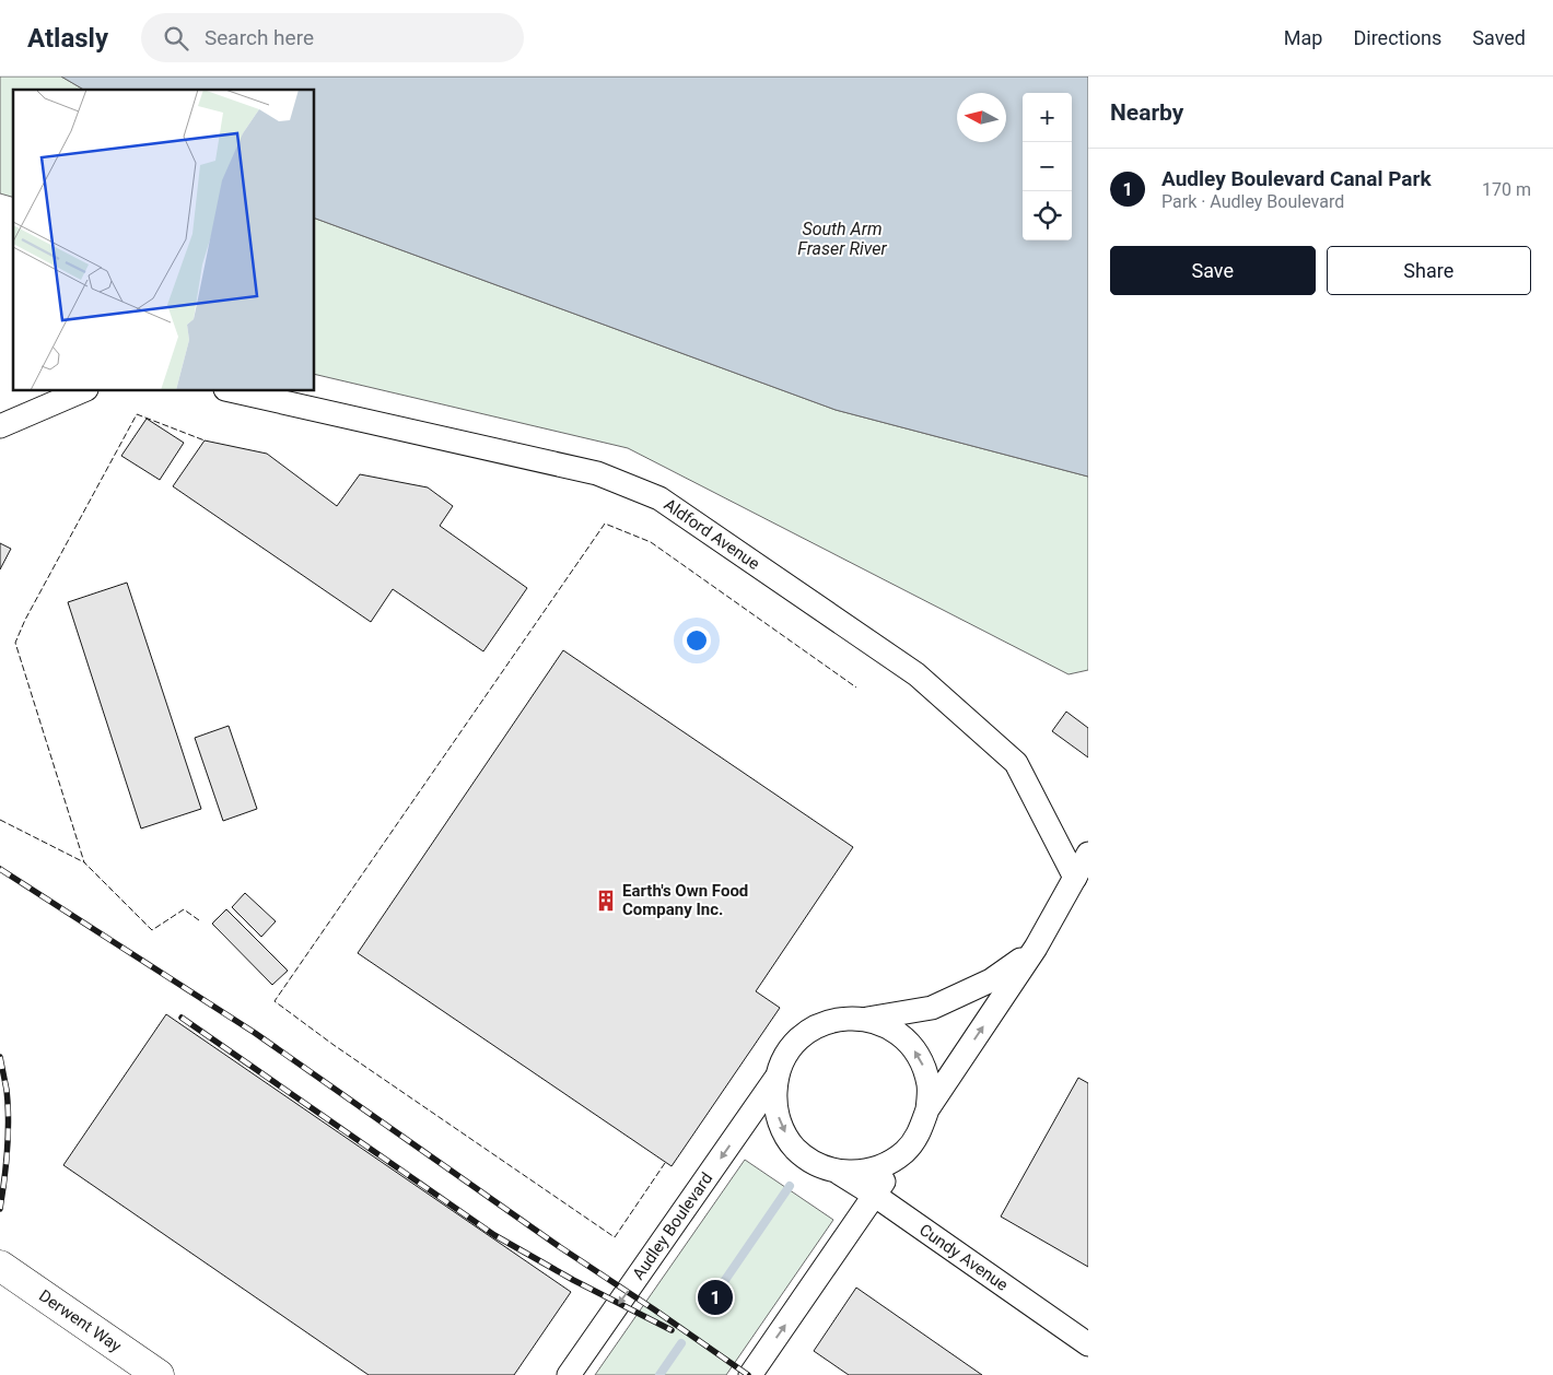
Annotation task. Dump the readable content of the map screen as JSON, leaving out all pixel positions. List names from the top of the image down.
{
  "streets": {
    "street": [
      "Aldford Avenue",
      "Audley Boulevard",
      "Cundy Avenue",
      "Derwent Way"
    ]
  },
  "crossings": [
    ["Audley Boulevard", "Cundy Avenue"]
  ],
  "water": ["South Arm Fraser River"],
  "places": {
    "building": ["Earth's Own Food Company Inc."]
  },
  "north": "left",
  "page": {
    "header": "Atlasly",
    "search": "Search here",
    "nav": ["Map", "Directions", "Saved"],
    "heading": "Nearby",
    "map_buttons": ["+", "−"],
    "list": [
      {
        "mark": "1",
        "name": "Audley Boulevard Canal Park",
        "note": "Park · Audley Boulevard",
        "value": "170 m"
      }
    ],
    "buttons": ["Save", "Share"],
    "pins": "1"
  }
}
